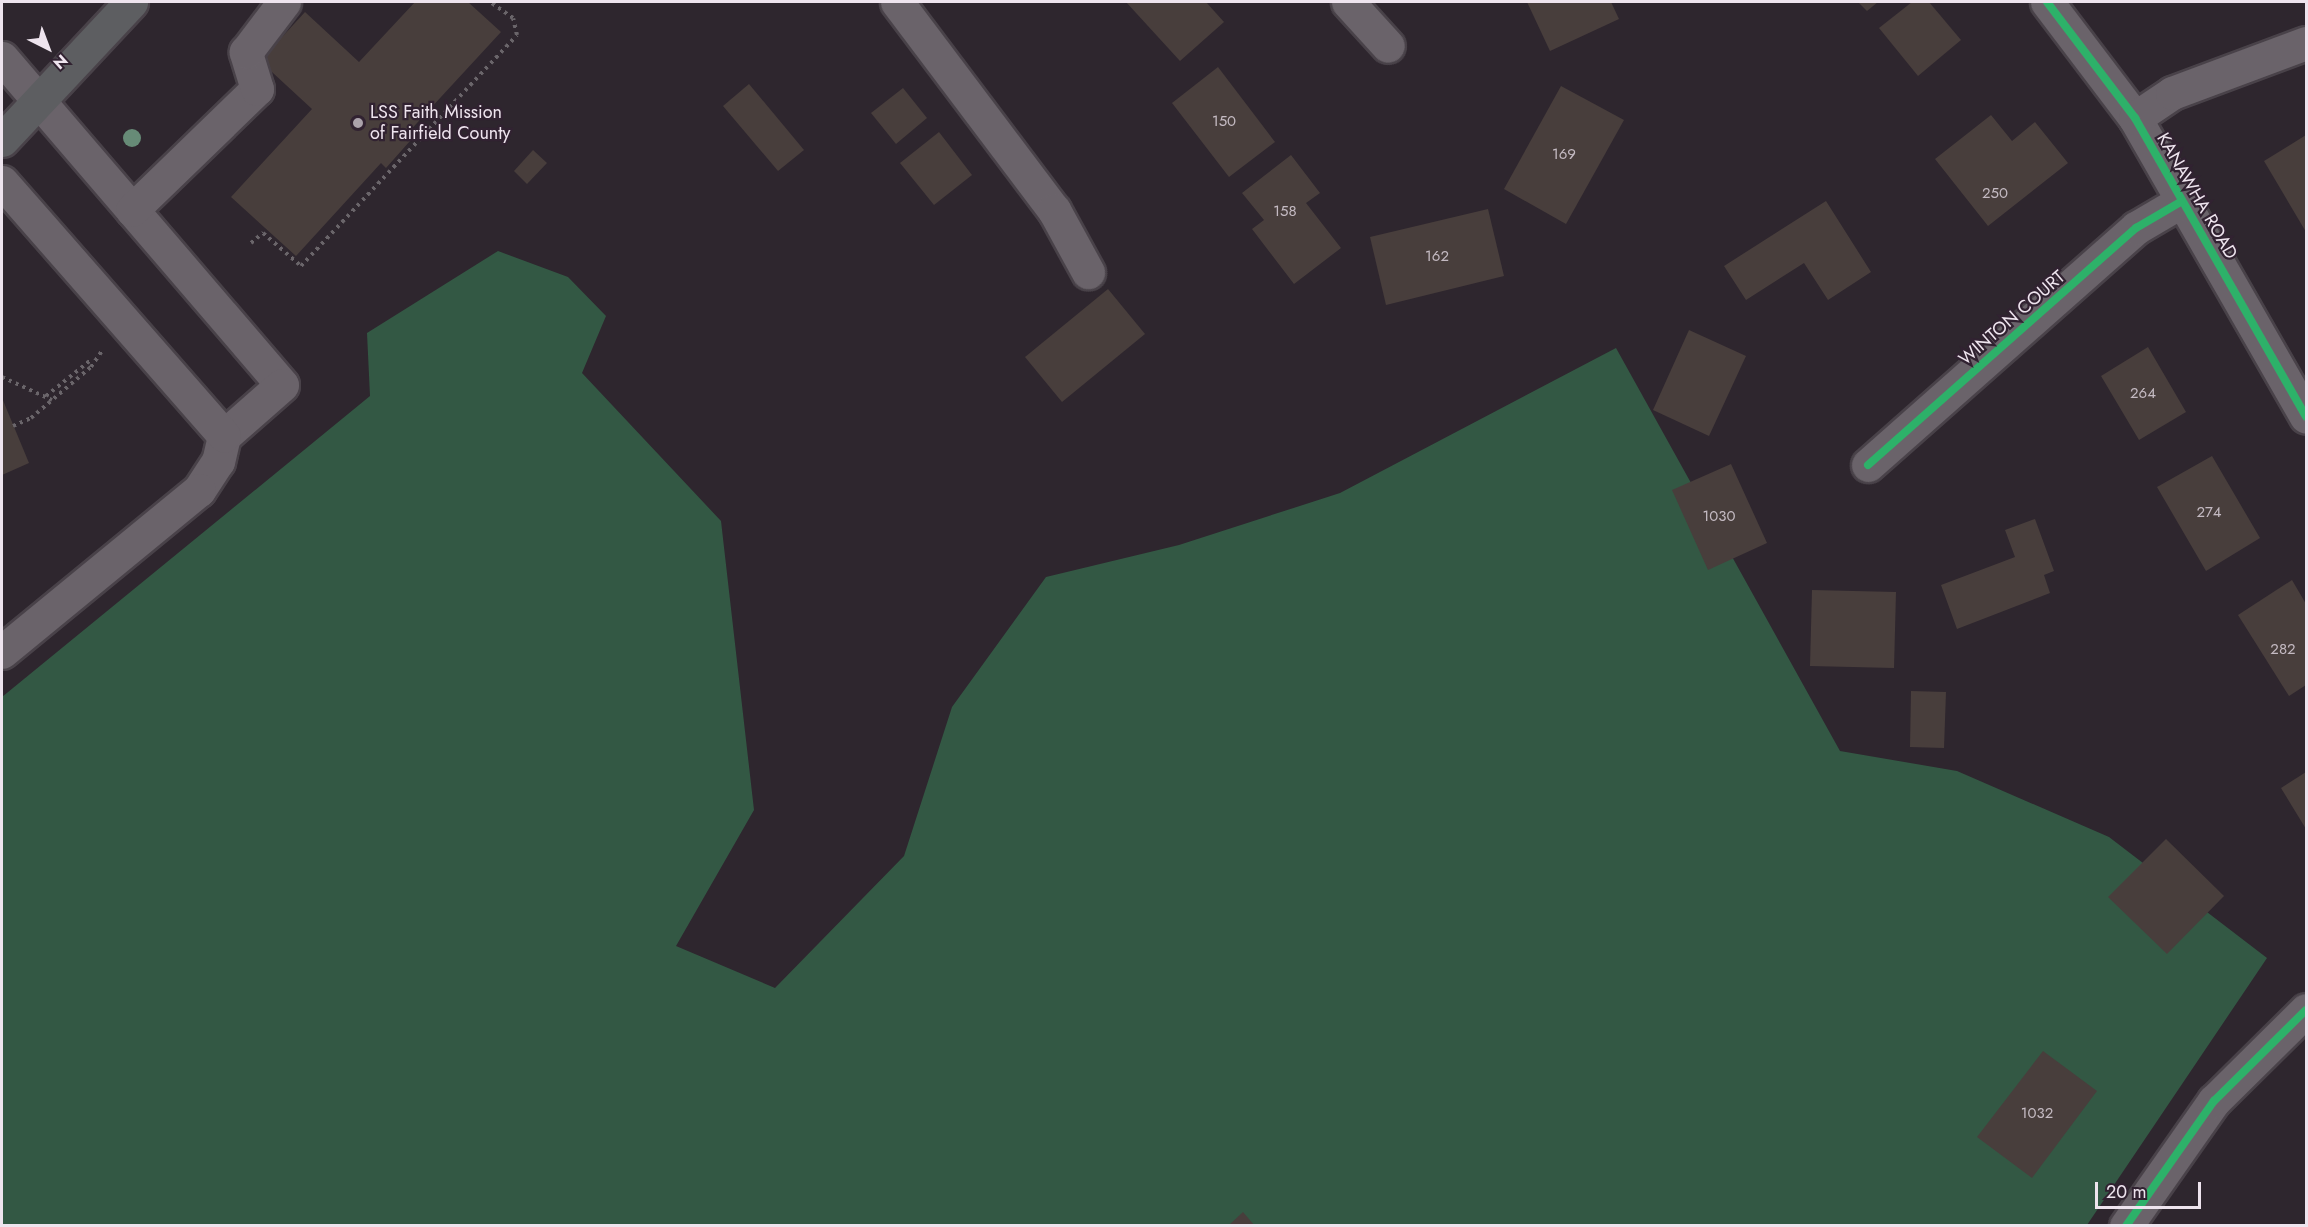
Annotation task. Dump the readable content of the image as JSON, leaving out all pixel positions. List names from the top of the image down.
{
  "streets": {
    "street": ["KANAWHA ROAD", "WINTON COURT"]
  },
  "crossings": [
    ["KANAWHA ROAD", "WINTON COURT"]
  ],
  "places": ["LSS Faith Mission of Fairfield County"],
  "house_numbers": [
    "150",
    "169",
    "250",
    "158",
    "162",
    "264",
    "274",
    "1030",
    "282",
    "1032"
  ],
  "scale_bar": "20 m",
  "north": "bottom right"
}
